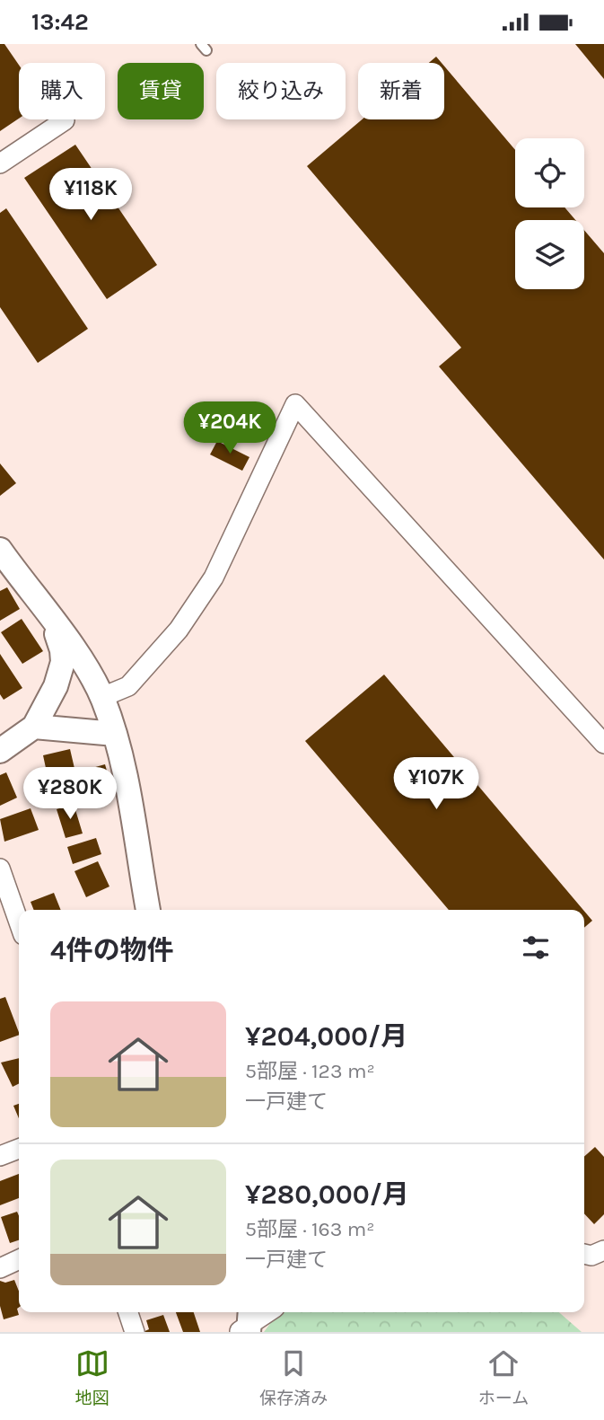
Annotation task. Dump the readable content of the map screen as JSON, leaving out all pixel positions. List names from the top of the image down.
{
  "page": {
    "status": "13:42",
    "chip": [
      "購入",
      "賃貸",
      "絞り込み",
      "新着"
    ],
    "price": [
      "¥118K",
      "¥204K",
      "¥107K",
      "¥280K"
    ],
    "heading": "4件の物件",
    "list": [
      {
        "name": "¥204,000/月",
        "note": "5部屋 · 123 m² · 一戸建て"
      },
      {
        "name": "¥280,000/月",
        "note": "5部屋 · 163 m² · 一戸建て"
      }
    ],
    "tabs": ["地図", "保存済み", "ホーム"]
  }
}
